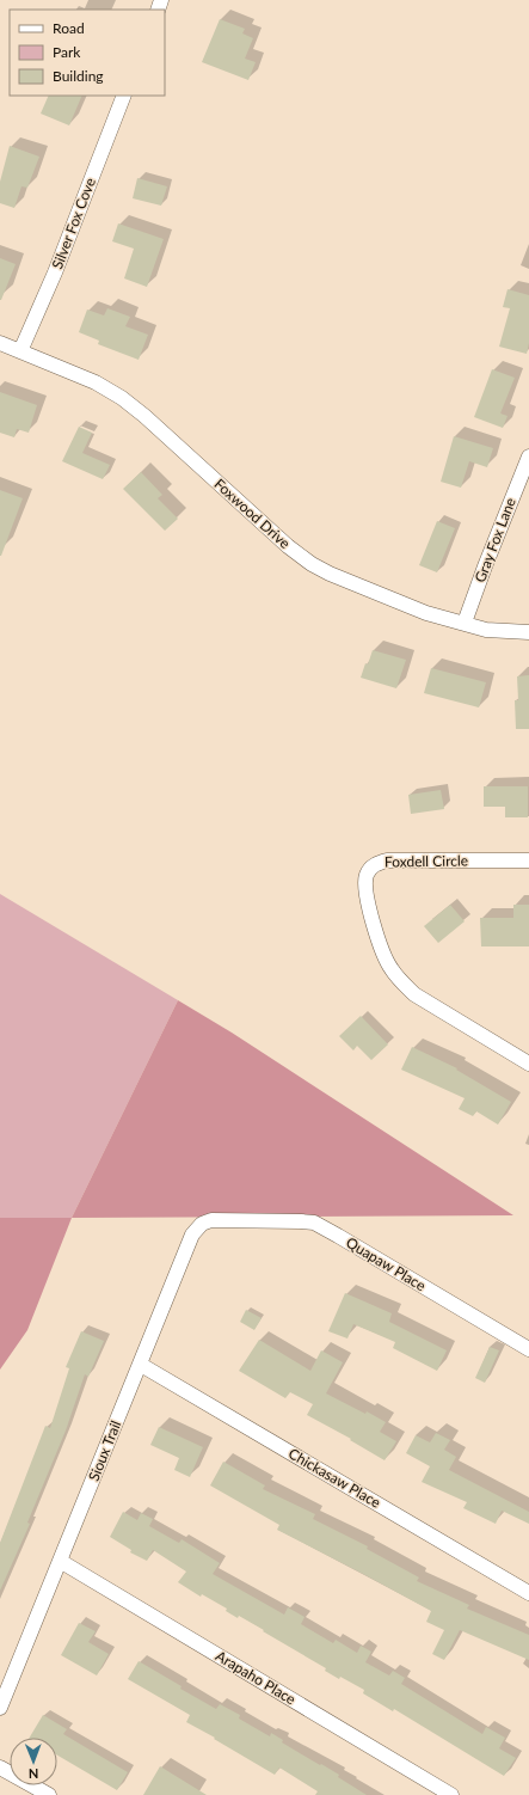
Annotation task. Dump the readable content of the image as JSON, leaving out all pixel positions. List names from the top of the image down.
{
  "streets": {
    "street": [
      "Silver Fox Cove",
      "Foxwood Drive",
      "Gray Fox Lane",
      "Foxdell Circle",
      "Quapaw Place",
      "Sioux Trail",
      "Chickasaw Place",
      "Arapaho Place"
    ]
  },
  "crossings": [
    ["Silver Fox Cove", "Foxwood Drive"],
    ["Foxwood Drive", "Gray Fox Lane"],
    ["Quapaw Place", "Sioux Trail"],
    ["Sioux Trail", "Chickasaw Place"],
    ["Sioux Trail", "Arapaho Place"]
  ],
  "legend": ["Road", "Park", "Building"],
  "north": "bottom"
}
